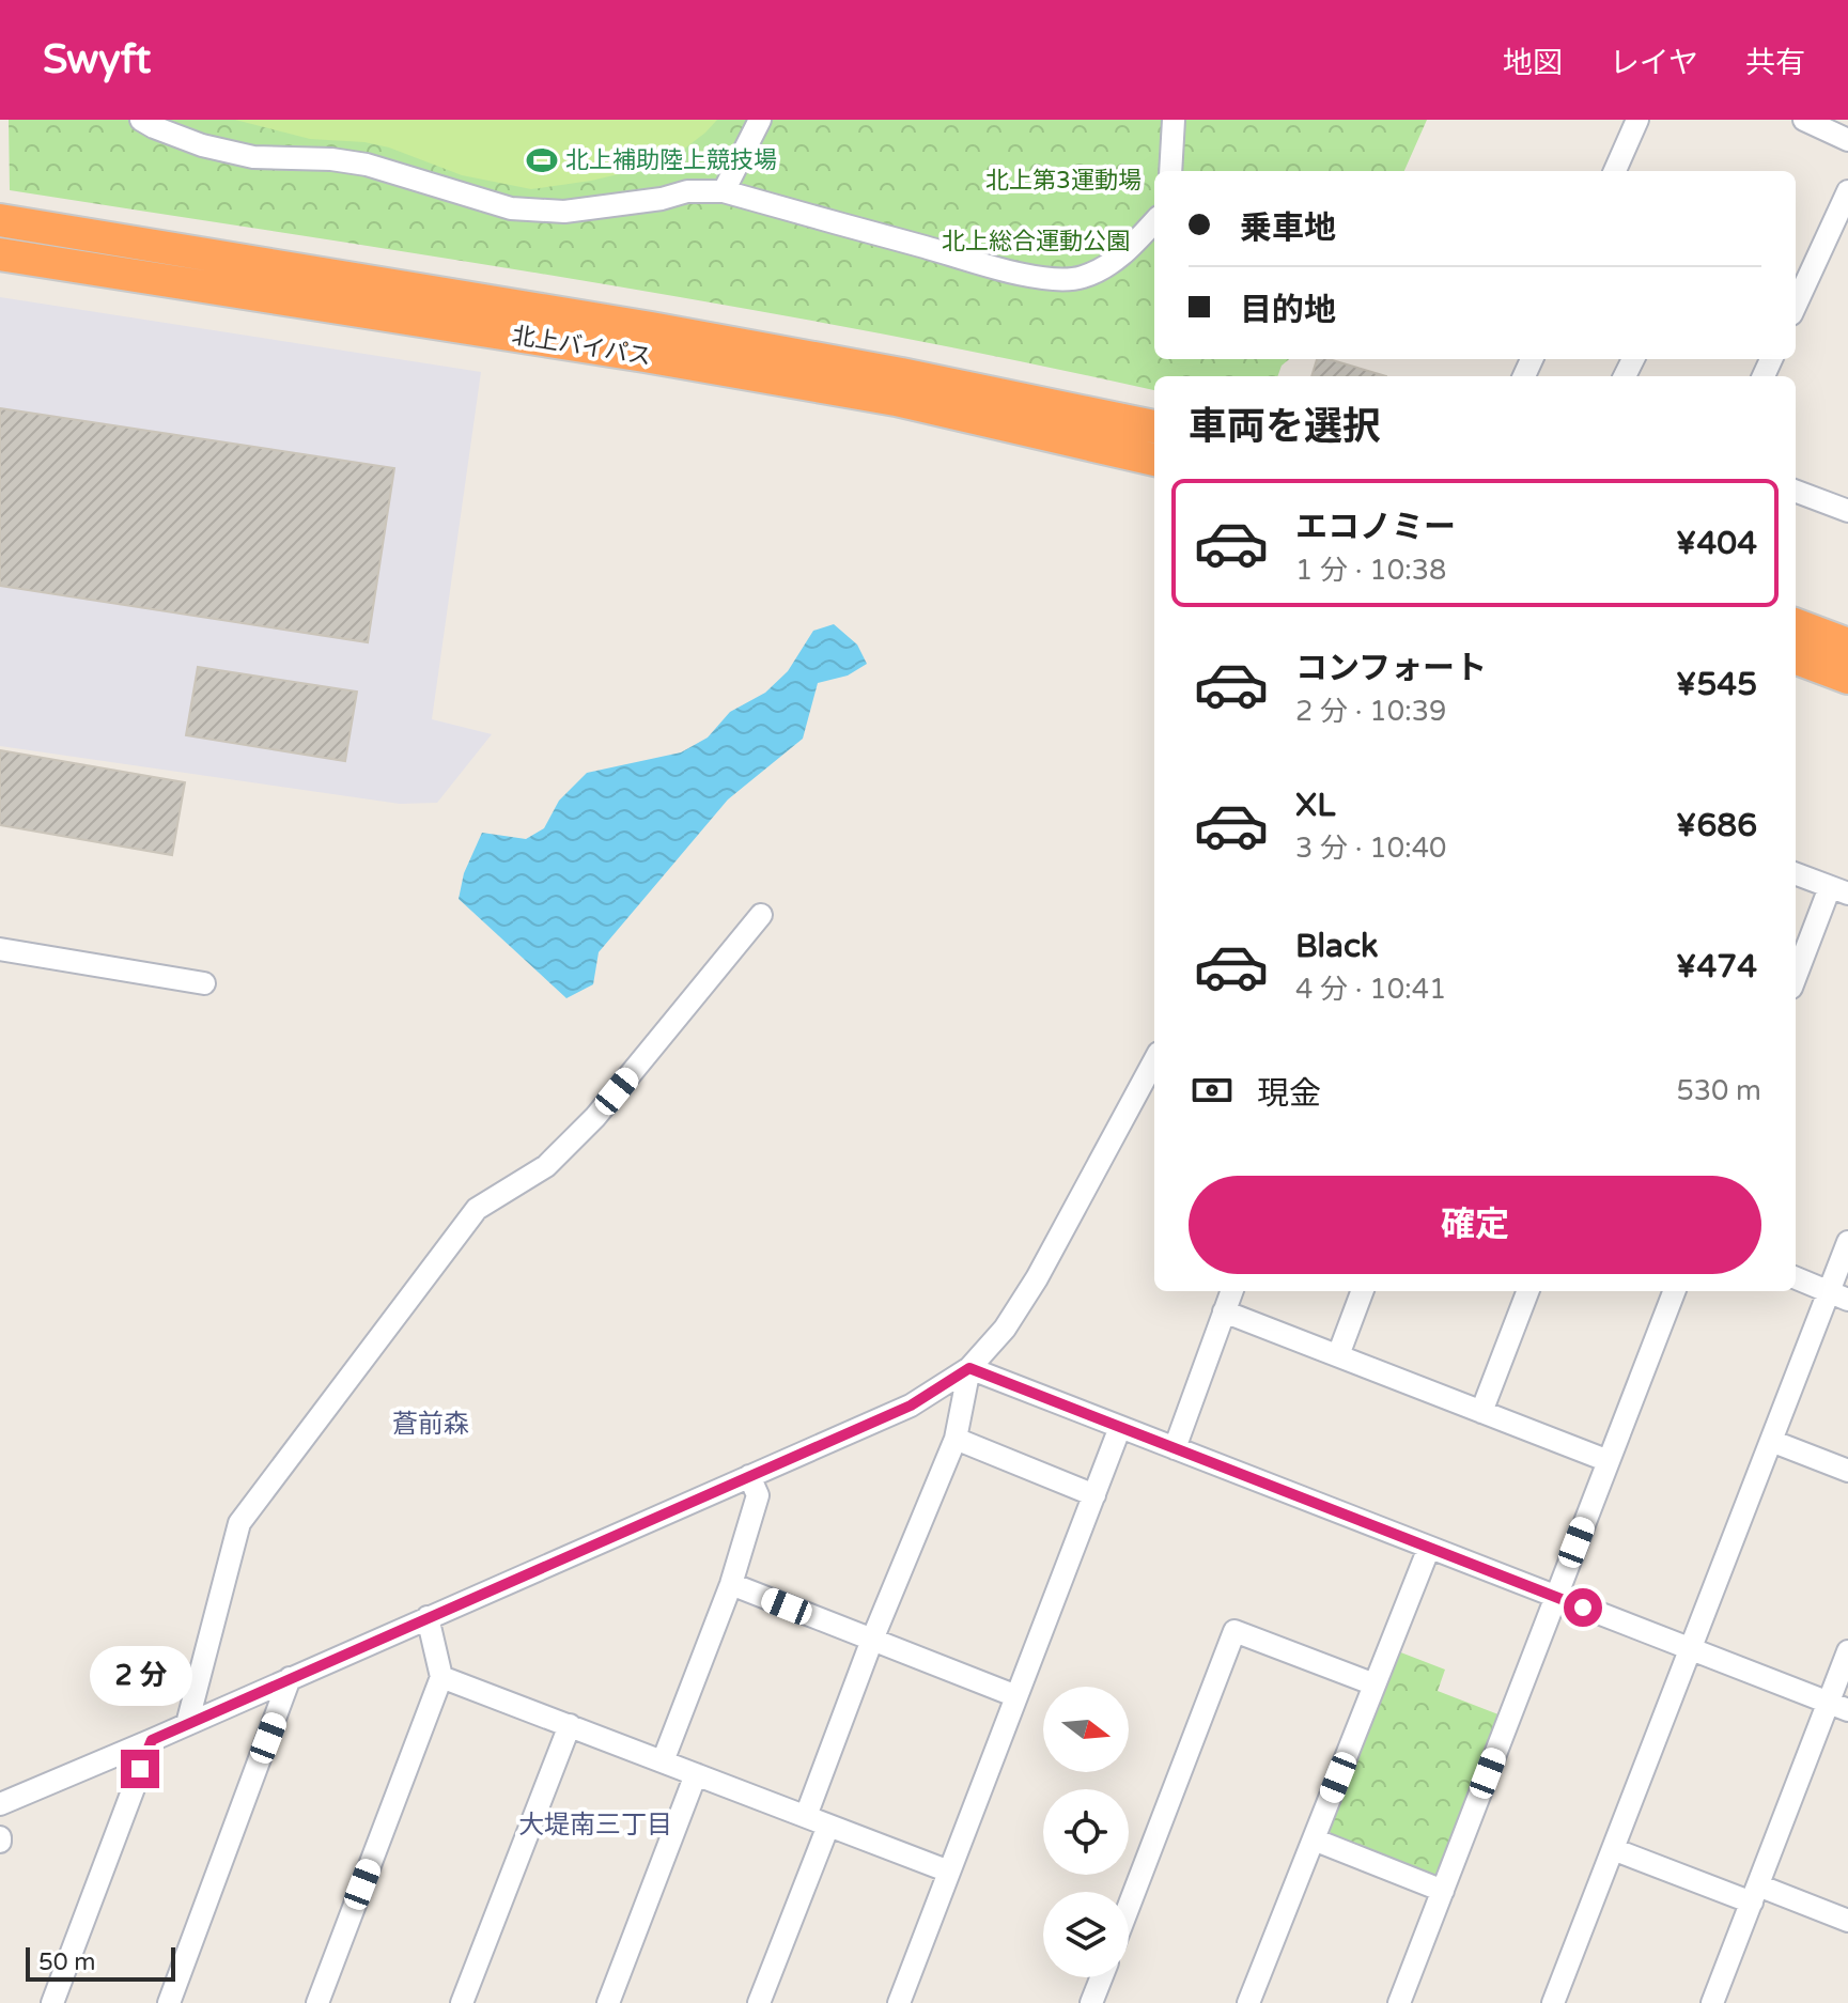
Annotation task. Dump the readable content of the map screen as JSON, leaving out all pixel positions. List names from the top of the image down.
{
  "streets": {
    "highway": ["北上バイパス"]
  },
  "districts": ["蒼前森", "大堤南三丁目"],
  "parks": ["北上第3運動場", "北上総合運動公園"],
  "places": {
    "sports": ["北上補助陸上競技場"]
  },
  "scale_bar": "50 m",
  "north": "right",
  "page": {
    "header": "Swyft",
    "nav": ["地図", "レイヤ", "共有"],
    "banner": ["乗車地", "目的地"],
    "heading": "車両を選択",
    "list": [
      {
        "name": "エコノミー",
        "note": "1 分 · 10:38",
        "value": "¥404"
      },
      {
        "name": "コンフォート",
        "note": "2 分 · 10:39",
        "value": "¥545"
      },
      {
        "name": "XL",
        "note": "3 分 · 10:40",
        "value": "¥686"
      },
      {
        "name": "Black",
        "note": "4 分 · 10:41",
        "value": "¥474"
      }
    ],
    "pay": ["現金", "530 m"],
    "buttons": "確定",
    "bubble": "2 分",
    "scale": "50 m"
  }
}
